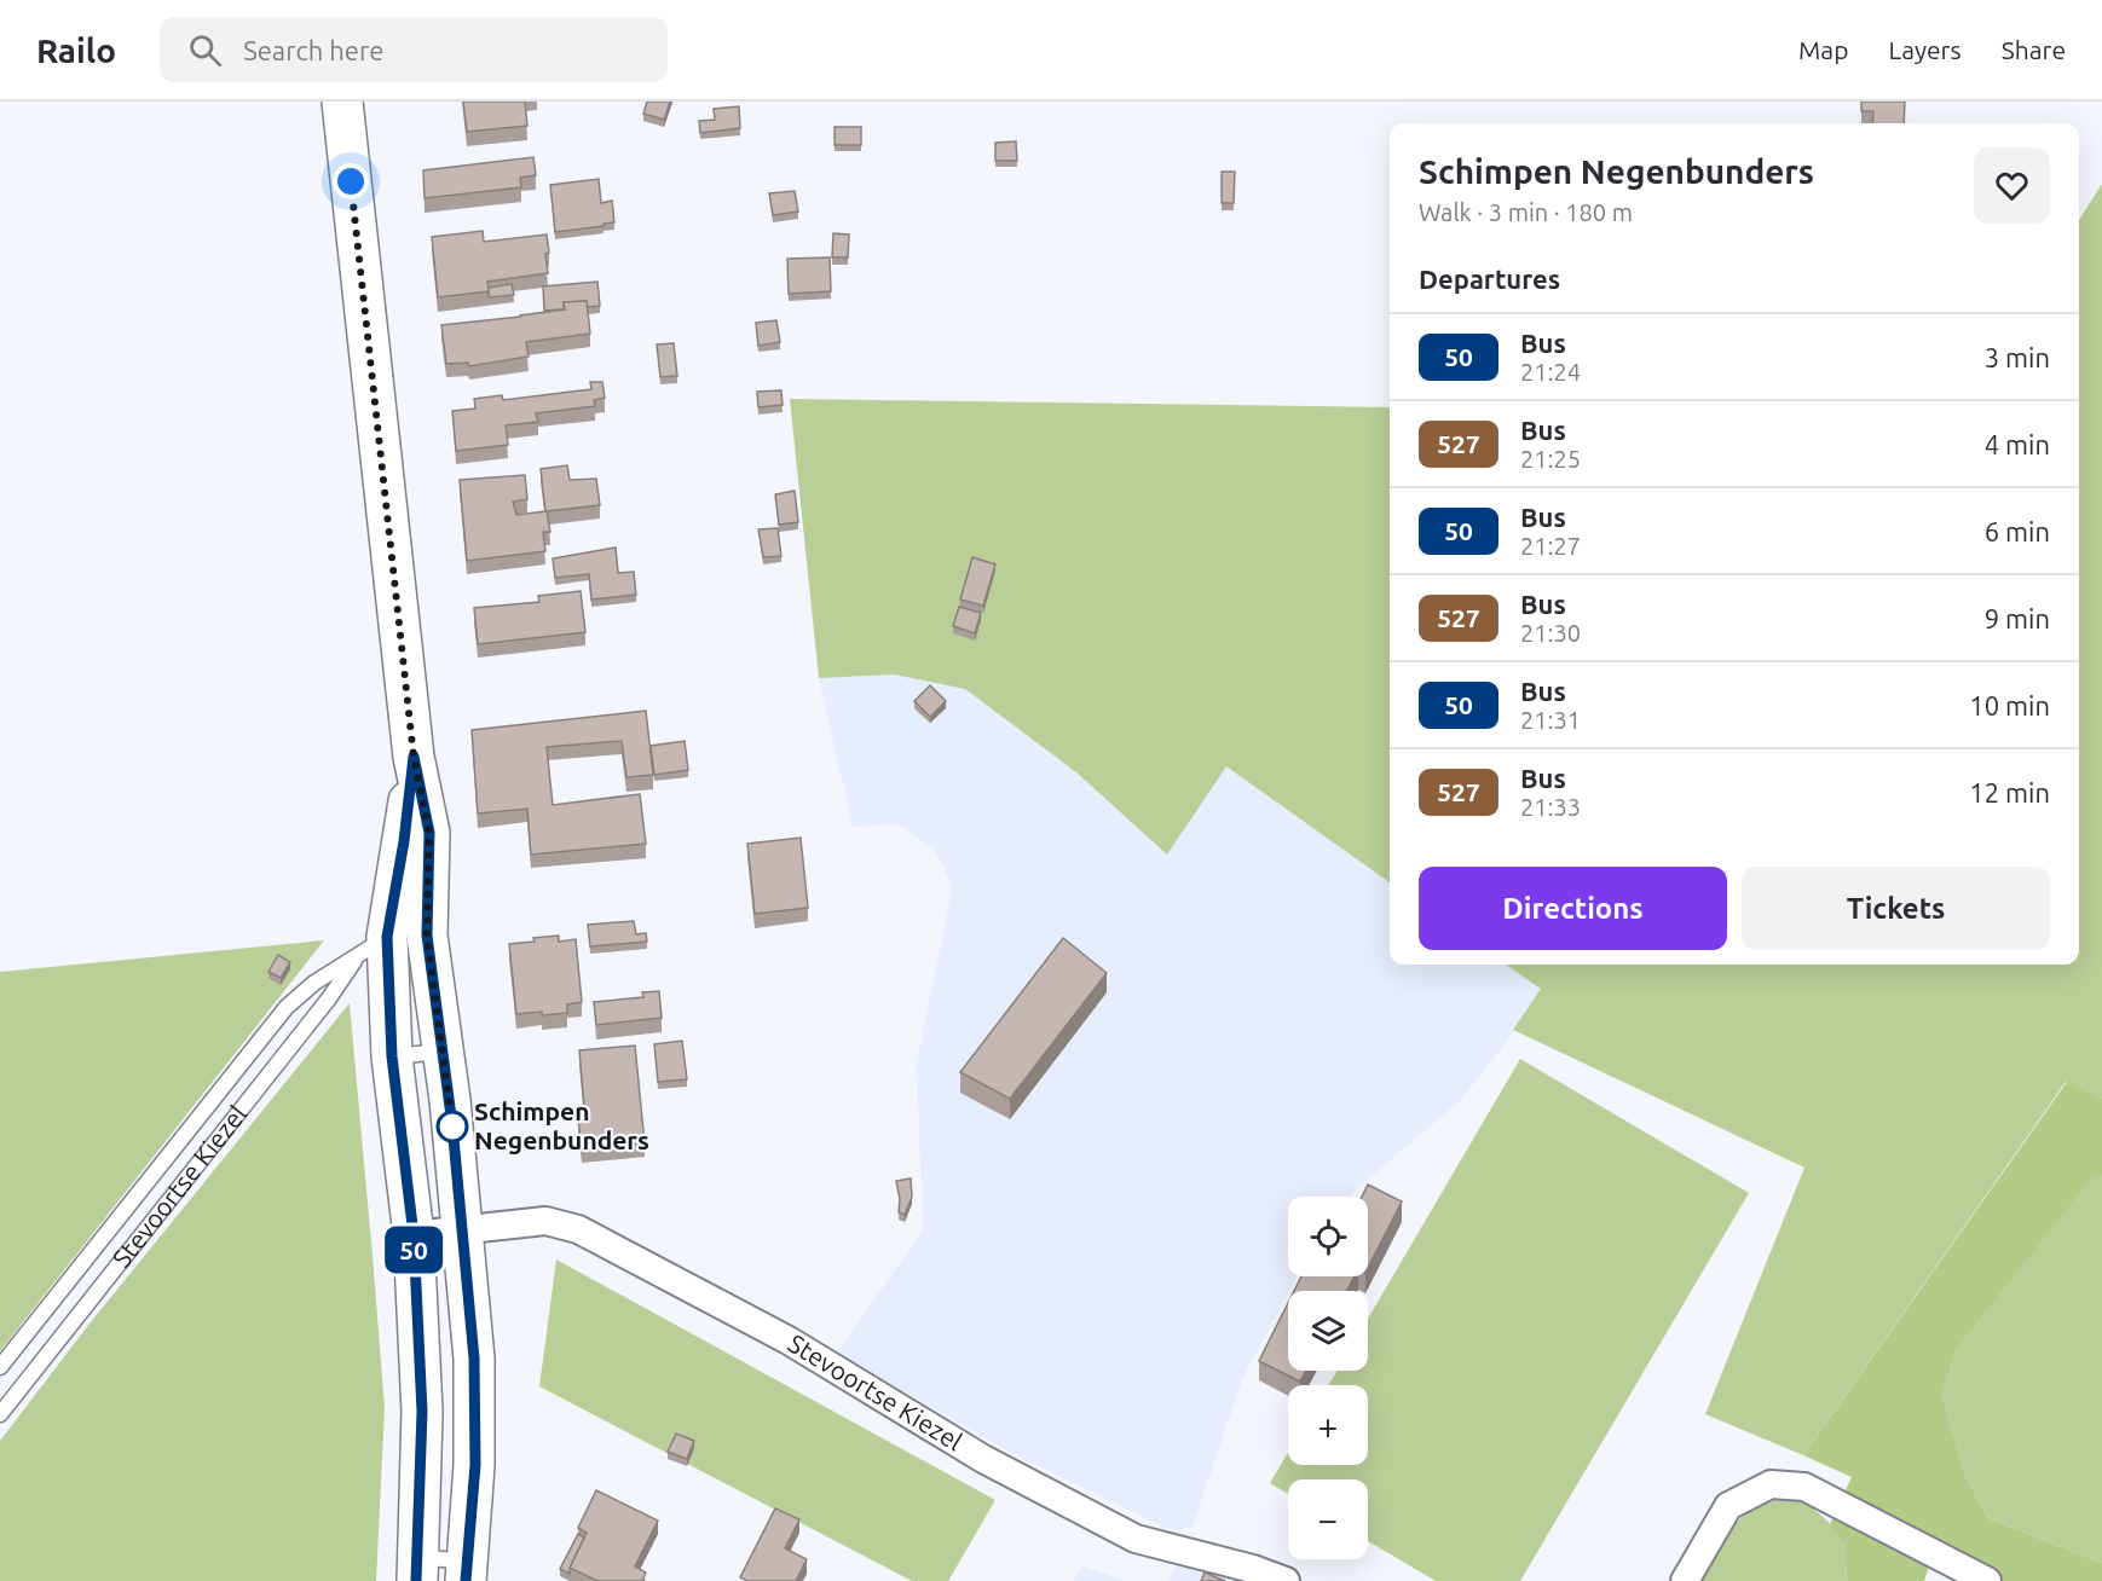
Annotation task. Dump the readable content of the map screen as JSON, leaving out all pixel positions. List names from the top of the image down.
{
  "streets": {
    "main road": ["Stevoortse Kiezel"]
  },
  "places": ["Schimpen Negenbunders"],
  "lines": ["bus line 50"],
  "page": {
    "header": "Railo",
    "search": "Search here",
    "nav": ["Map", "Layers", "Share"],
    "on_map": "50",
    "heading": [
      ["Schimpen Negenbunders", "Walk · 3 min · 180 m"],
      "Departures"
    ],
    "list": [
      {
        "mark": "50",
        "name": "Bus",
        "note": "21:24",
        "value": "3 min"
      },
      {
        "mark": "527",
        "name": "Bus",
        "note": "21:25",
        "value": "4 min"
      },
      {
        "mark": "50",
        "name": "Bus",
        "note": "21:27",
        "value": "6 min"
      },
      {
        "mark": "527",
        "name": "Bus",
        "note": "21:30",
        "value": "9 min"
      },
      {
        "mark": "50",
        "name": "Bus",
        "note": "21:31",
        "value": "10 min"
      },
      {
        "mark": "527",
        "name": "Bus",
        "note": "21:33",
        "value": "12 min"
      }
    ],
    "buttons": ["Directions", "Tickets"],
    "map_buttons": ["+", "−"]
  }
}
